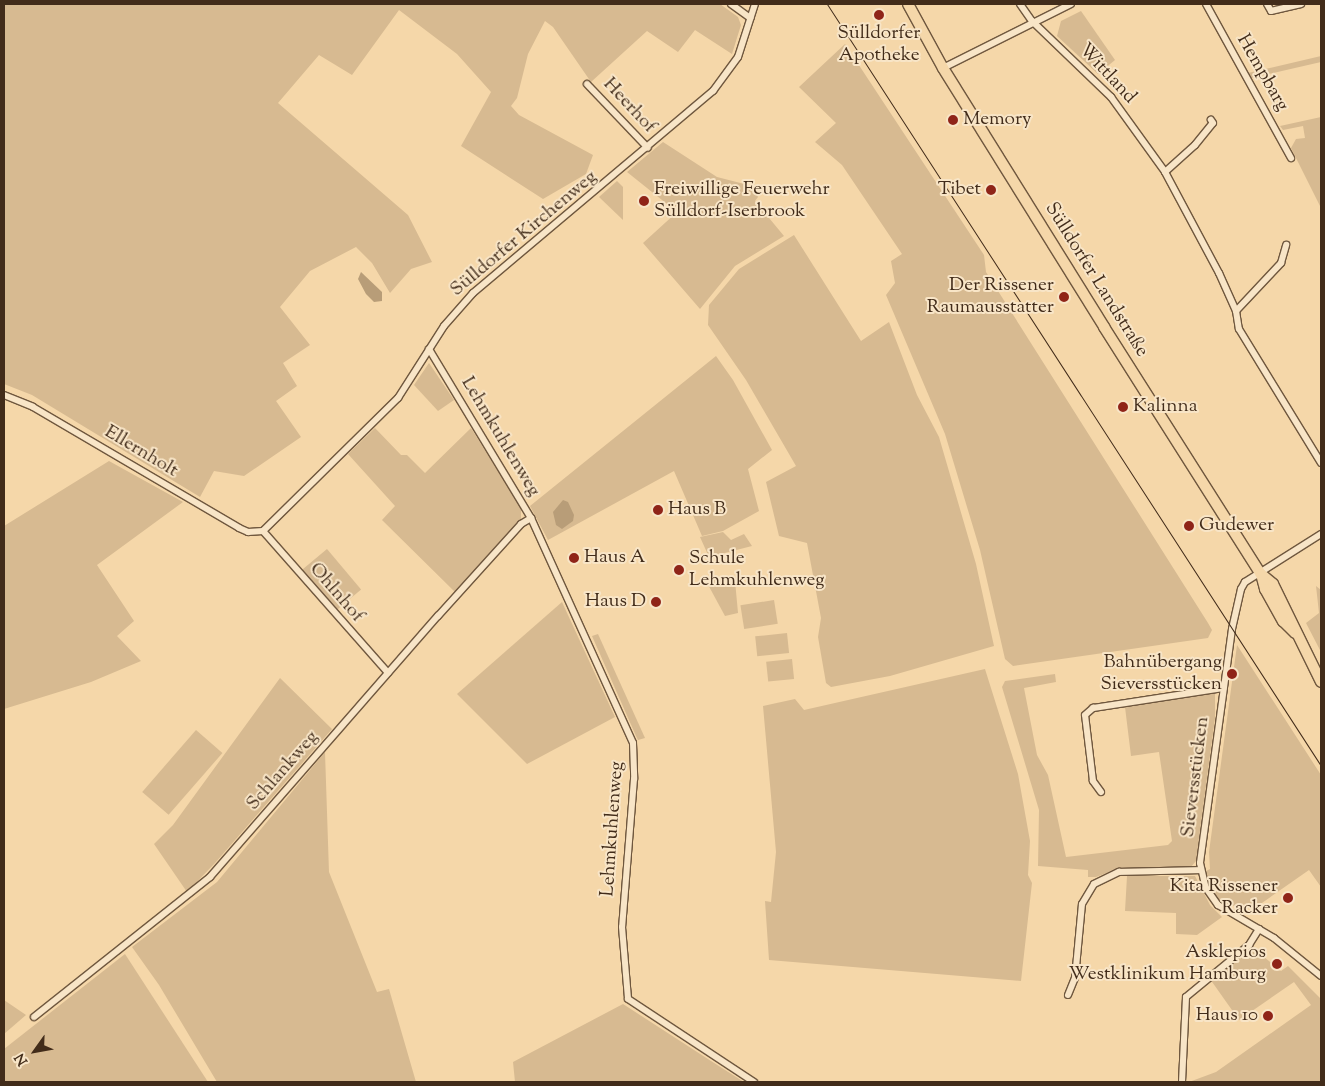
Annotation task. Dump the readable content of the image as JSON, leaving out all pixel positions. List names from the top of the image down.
{
  "streets": {
    "main road": ["Sülldorfer Landstraße"],
    "street": [
      "Hempbarg",
      "Wittland",
      "Heerhof",
      "Sülldorfer Kirchenweg",
      "Lehmkuhlenweg",
      "Ellernholt",
      "Ohlnhof",
      "Schlankweg",
      "Sieversstücken"
    ]
  },
  "crossings": [
    ["Heerhof", "Sülldorfer Kirchenweg"],
    ["Sülldorfer Kirchenweg", "Lehmkuhlenweg"],
    ["Sülldorfer Kirchenweg", "Ellernholt"],
    ["Sülldorfer Kirchenweg", "Ohlnhof"],
    ["Sülldorfer Landstraße", "Sieversstücken"],
    ["Lehmkuhlenweg", "Schlankweg"],
    ["Ellernholt", "Ohlnhof"],
    ["Ohlnhof", "Schlankweg"]
  ],
  "places": [
    "Sülldorfer Apotheke",
    "Memory",
    "Tibet",
    "Freiwillige Feuerwehr Sülldorf-Iserbrook",
    "Der Rissener Raumausstatter",
    "Kalinna",
    "Haus B",
    "Gudewer",
    "Haus A",
    "Schule Lehmkuhlenweg",
    "Haus D",
    "Bahnübergang Sieversstücken",
    "Kita Rissener Racker",
    "Asklepios Westklinikum Hamburg",
    "Haus 10"
  ],
  "north": "bottom left"
}
